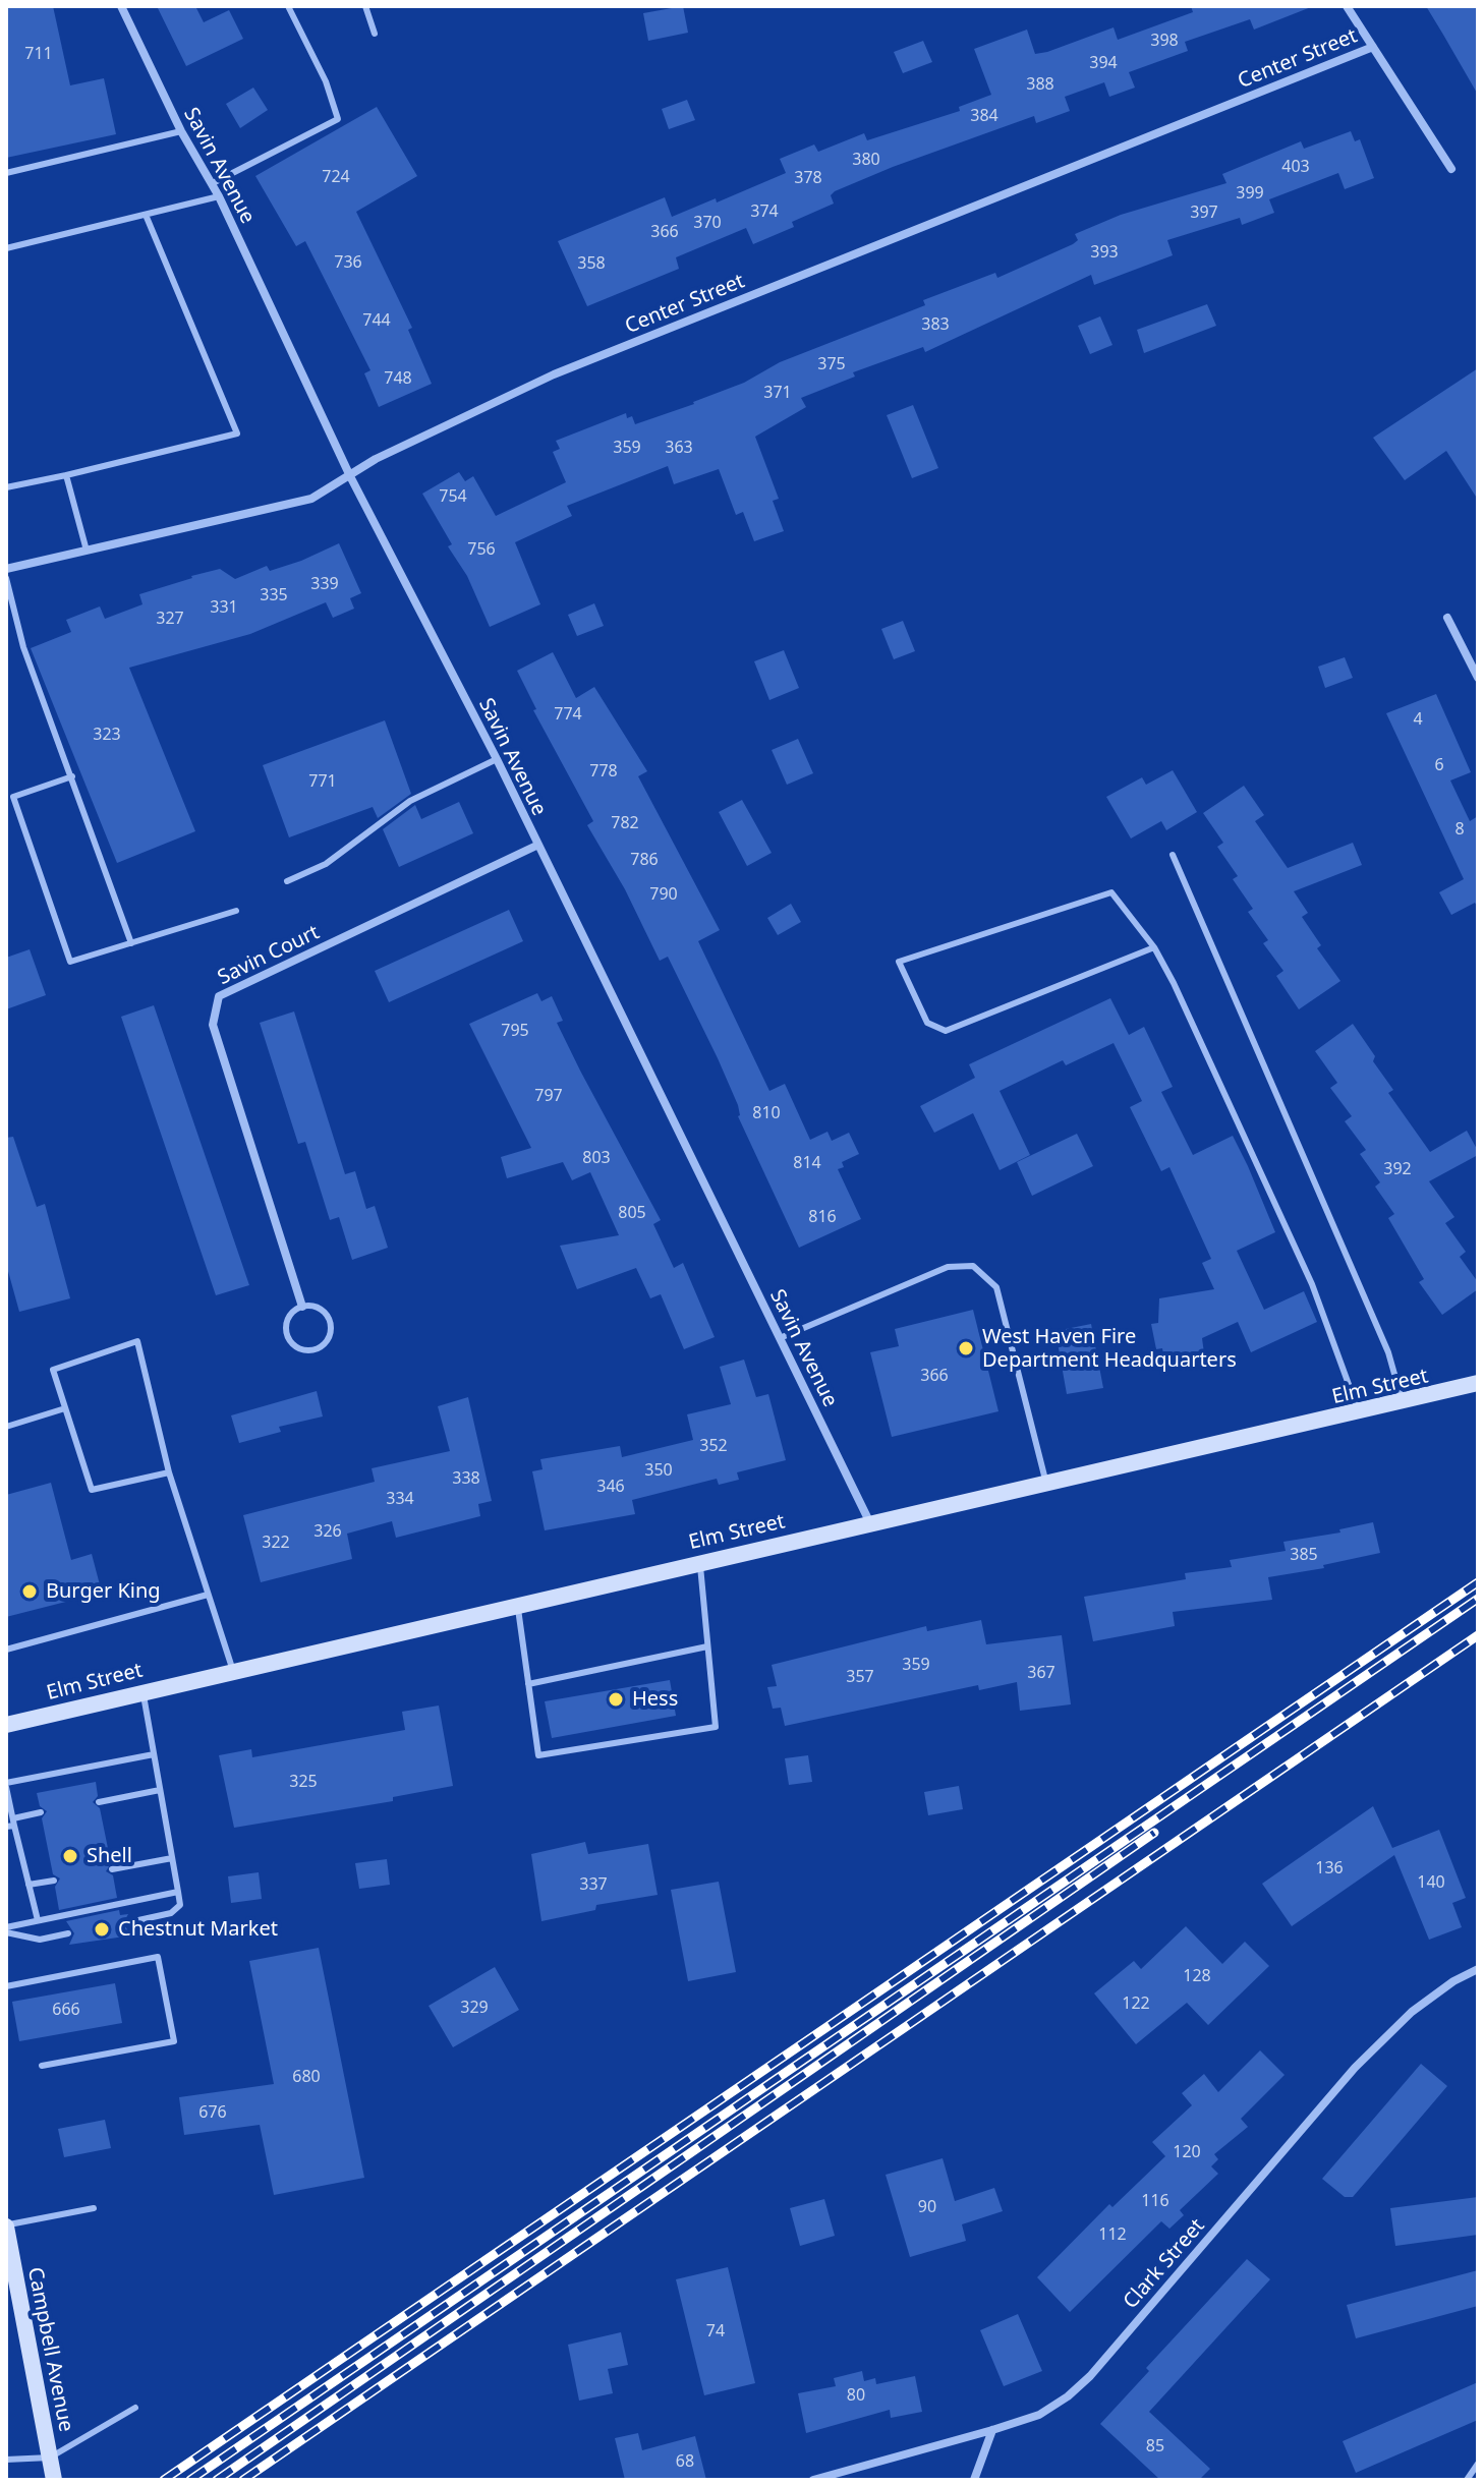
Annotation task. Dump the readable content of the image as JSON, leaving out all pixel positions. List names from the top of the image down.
{
  "streets": {
    "main road": ["Elm Street", "Campbell Avenue"],
    "street": [
      "Center Street",
      "Savin Avenue",
      "Savin Court",
      "Clark Street"
    ]
  },
  "crossings": [
    ["Center Street", "Savin Avenue"],
    ["Savin Avenue", "Savin Court"],
    ["Savin Avenue", "Elm Street"]
  ],
  "places": [
    "West Haven Fire Department Headquarters",
    "Burger King",
    "Hess",
    "Shell",
    "Chestnut Market"
  ],
  "house_numbers": [
    "398",
    "711",
    "394",
    "388",
    "384",
    "380",
    "403",
    "724",
    "378",
    "399",
    "374",
    "397",
    "370",
    "366",
    "393",
    "736",
    "358",
    "744",
    "383",
    "375",
    "748",
    "371",
    "359",
    "363",
    "754",
    "756",
    "339",
    "335",
    "331",
    "327",
    "774",
    "4",
    "323",
    "6",
    "778",
    "771",
    "782",
    "8",
    "786",
    "790",
    "795",
    "797",
    "810",
    "803",
    "814",
    "392",
    "805",
    "816",
    "366",
    "352",
    "350",
    "338",
    "346",
    "334",
    "326",
    "322",
    "385",
    "359",
    "367",
    "357",
    "325",
    "136",
    "140",
    "337",
    "128",
    "122",
    "329",
    "666",
    "680",
    "676",
    "120",
    "116",
    "90",
    "112",
    "74",
    "80",
    "85",
    "68"
  ]
}
